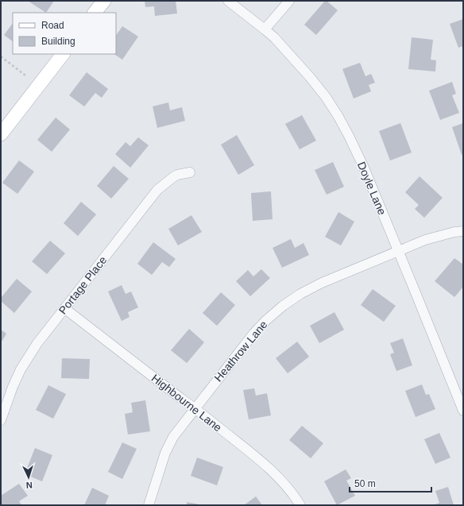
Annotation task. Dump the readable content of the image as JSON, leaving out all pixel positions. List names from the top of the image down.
{
  "streets": {
    "street": [
      "Doyle Lane",
      "Portage Place",
      "Heathrow Lane",
      "Highbourne Lane"
    ]
  },
  "crossings": [
    ["Doyle Lane", "Heathrow Lane"],
    ["Portage Place", "Highbourne Lane"],
    ["Heathrow Lane", "Highbourne Lane"]
  ],
  "legend": ["Road", "Building"],
  "scale_bar": "50 m",
  "north": "bottom"
}
